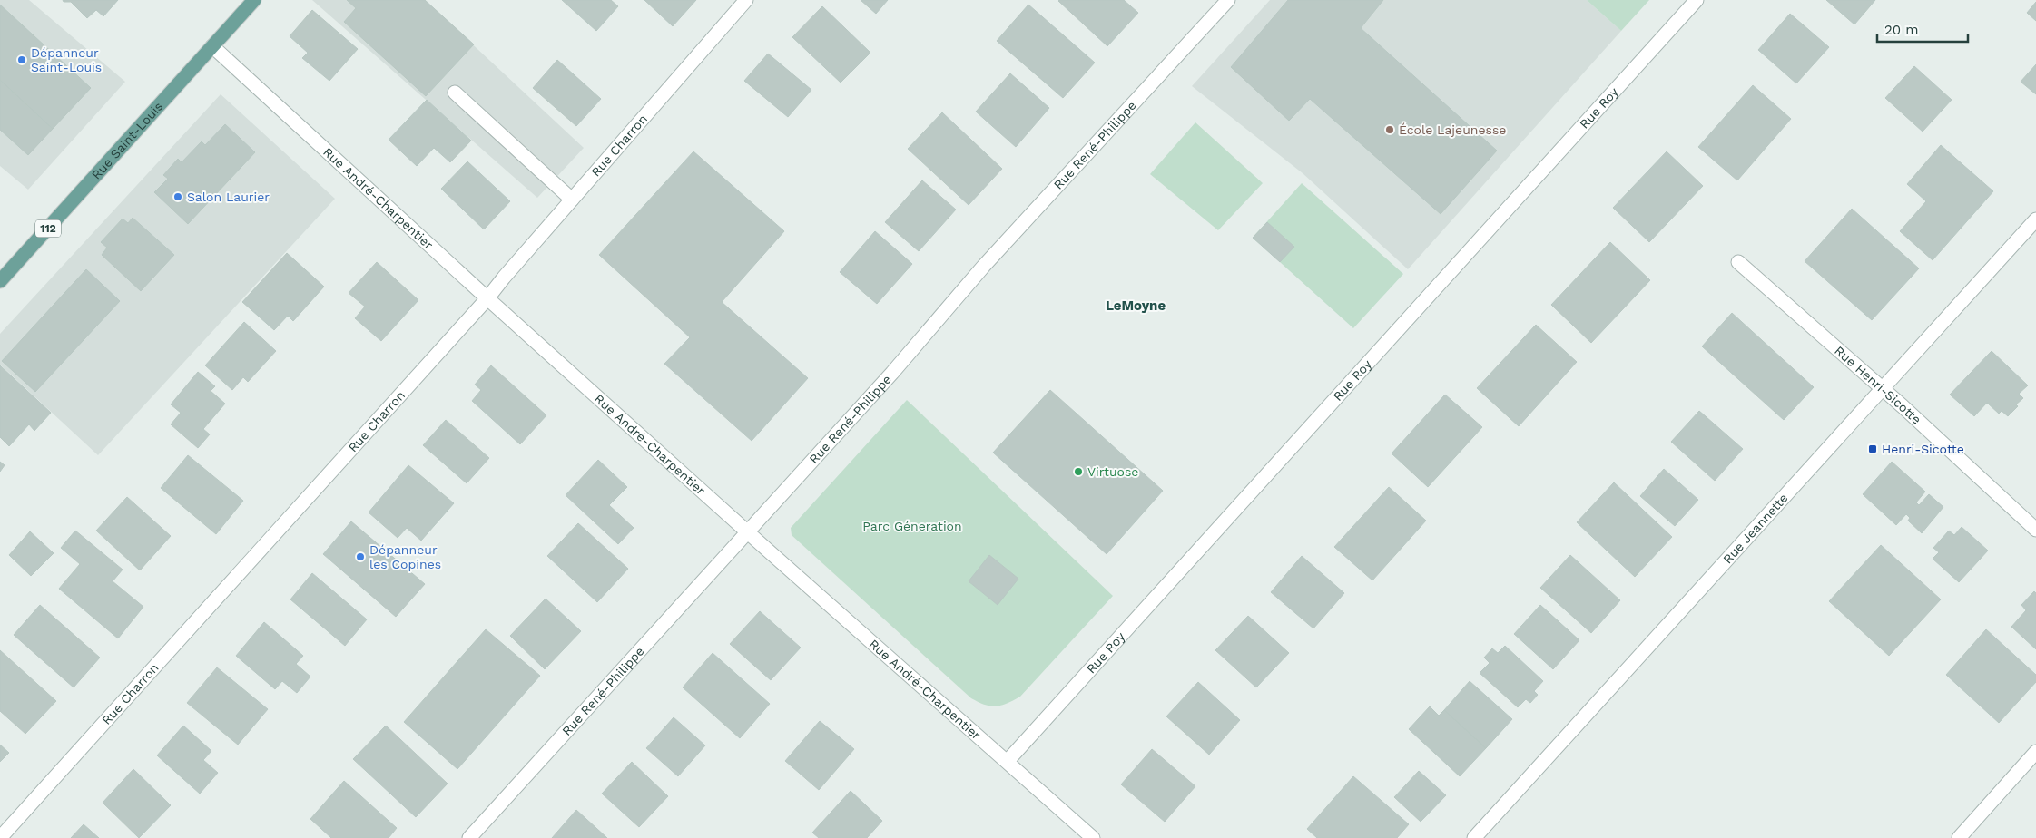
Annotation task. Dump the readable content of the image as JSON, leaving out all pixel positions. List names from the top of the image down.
{
  "streets": {
    "main road": ["Rue Saint-Louis", "112"],
    "street": [
      "Rue Roy",
      "Rue Charron",
      "Rue René-Philippe",
      "Rue André-Charpentier",
      "Rue Henri-Sicotte",
      "Rue Jeannette"
    ]
  },
  "crossings": [
    ["Rue Roy", "Rue André-Charpentier"],
    ["Rue Saint-Louis", "Rue André-Charpentier"],
    ["Rue Charron", "Rue André-Charpentier"],
    ["Rue René-Philippe", "Rue André-Charpentier"],
    ["Rue Henri-Sicotte", "Rue Jeannette"]
  ],
  "districts": ["LeMoyne"],
  "parks": ["Parc Géneration"],
  "places": {
    "other": [
      "Dépanneur Saint-Louis",
      "École Lajeunesse",
      "Salon Laurier",
      "Virtuose",
      "Dépanneur les Copines"
    ],
    "transit": ["Henri-Sicotte"]
  },
  "scale_bar": "20 m"
}
